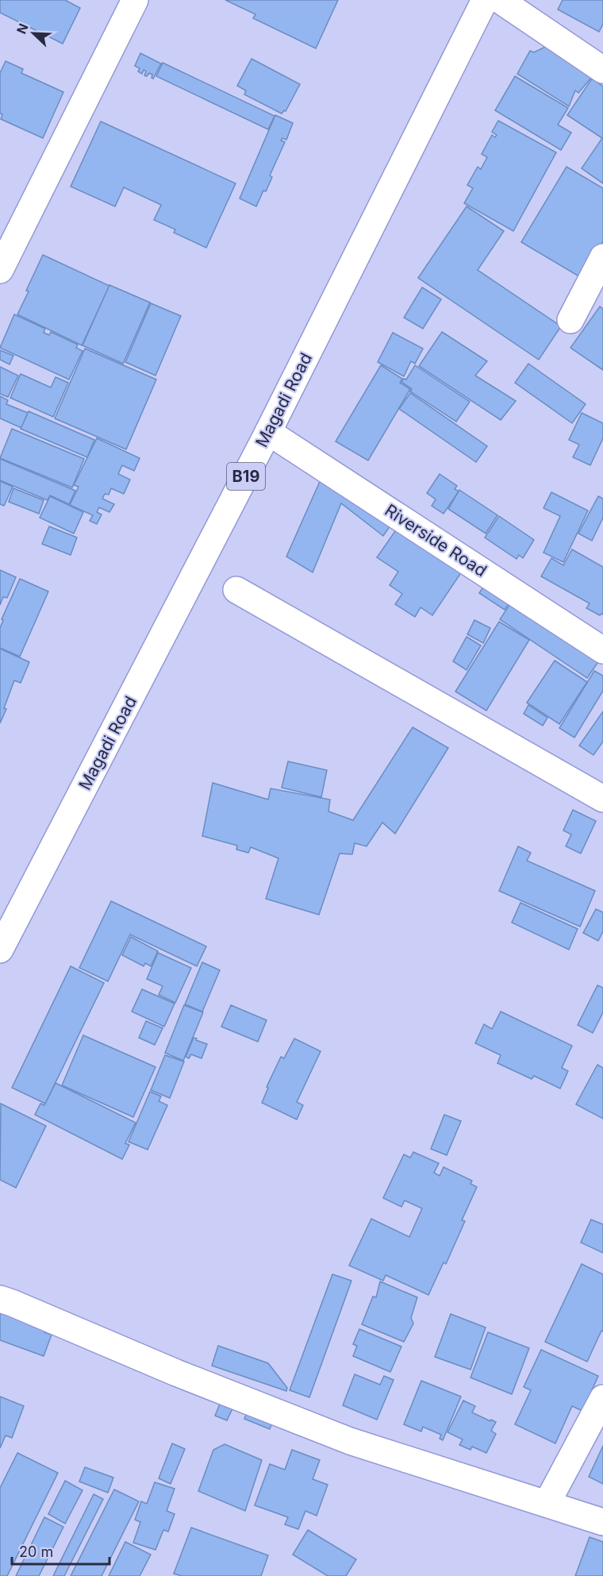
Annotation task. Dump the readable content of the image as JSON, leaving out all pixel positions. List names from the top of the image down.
{
  "streets": {
    "main road": ["Magadi Road", "B19", "Riverside Road"]
  },
  "crossings": [
    ["Magadi Road", "Riverside Road"]
  ],
  "scale_bar": "20 m",
  "north": "top left"
}
